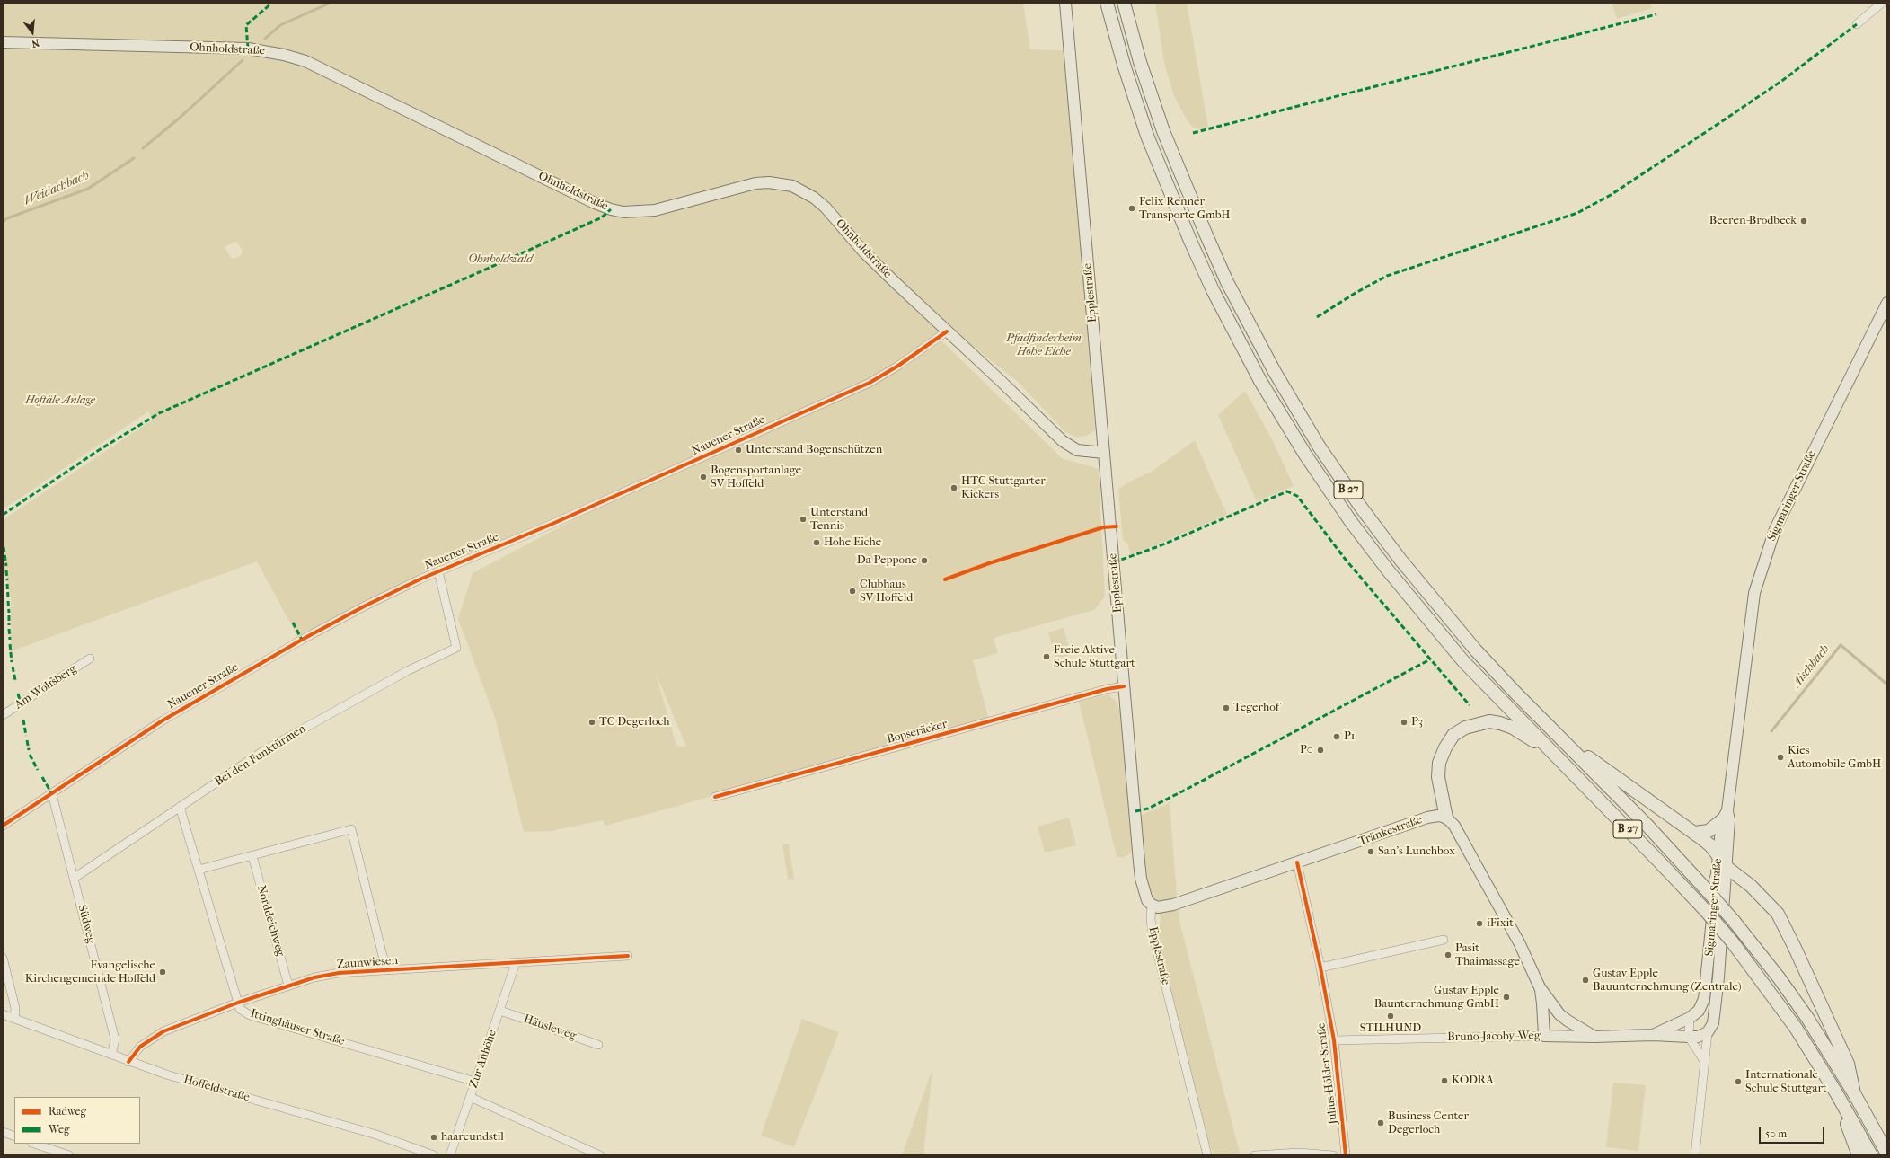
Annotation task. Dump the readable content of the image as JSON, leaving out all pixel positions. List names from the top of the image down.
{
  "streets": {
    "highway": ["B 27"],
    "main road": [
      "Ohnholdstraße",
      "Epplestraße",
      "Sigmaringer Straße",
      "Tränkestraße",
      "Bruno-Jacoby-Weg"
    ],
    "street": [
      "Nauener Straße",
      "Am Wolfsberg",
      "Bopseräcker",
      "Bei den Funktürmen",
      "Norddeichweg",
      "Südweg",
      "Zaunwiesen",
      "Ittinghäuser Straße",
      "Häusleweg",
      "Zur Anhöhe",
      "Julius-Hölder-Straße",
      "Hoffeldstraße"
    ]
  },
  "crossings": [
    ["Ohnholdstraße", "Epplestraße"],
    ["Ohnholdstraße", "Nauener Straße"],
    ["Epplestraße", "Bopseräcker"],
    ["Epplestraße", "Tränkestraße"],
    ["Nauener Straße", "Bei den Funktürmen"],
    ["Nauener Straße", "Südweg"],
    ["B 27", "Sigmaringer Straße"],
    ["Sigmaringer Straße", "Bruno-Jacoby-Weg"],
    ["Bei den Funktürmen", "Südweg"],
    ["Bei den Funktürmen", "Ittinghäuser Straße"],
    ["Tränkestraße", "Julius-Hölder-Straße"],
    ["Norddeichweg", "Zaunwiesen"],
    ["Südweg", "Hoffeldstraße"],
    ["Zaunwiesen", "Ittinghäuser Straße"],
    ["Zaunwiesen", "Zur Anhöhe"],
    ["Zaunwiesen", "Hoffeldstraße"],
    ["Ittinghäuser Straße", "Zur Anhöhe"],
    ["Häusleweg", "Zur Anhöhe"],
    ["Bruno-Jacoby-Weg", "Julius-Hölder-Straße"]
  ],
  "water": ["Weidachbach", "Aischbach"],
  "parks": ["Ohnholdwald", "Pfadfinderheim Hohe Eiche", "Hoftäle Anlage"],
  "places": [
    "Felix Renner Transporte GmbH",
    "Beeren-Brodbeck",
    "Unterstand Bogenschützen",
    "Bogensportanlage SV Hoffeld",
    "HTC Stuttgarter Kickers",
    "Unterstand Tennis",
    "Hohe Eiche",
    "Da Peppone",
    "Clubhaus SV Hoffeld",
    "Freie Aktive Schule Stuttgart",
    "Tegerhof",
    "TC Degerloch",
    "P3",
    "P1",
    "P0",
    "Kies Automobile GmbH",
    "San's Lunchbox",
    "iFixit",
    "Pasit Thaimassage",
    "Evangelische Kirchengemeinde Hoffeld",
    "Gustav Epple Bauunternehmung (Zentrale)",
    "Gustav Epple Baunternehmung GmbH",
    "STILHUND",
    "KODRA",
    "Internationale Schule Stuttgart",
    "Business Center Degerloch",
    "haareundstil"
  ],
  "legend": ["Radweg", "Weg"],
  "scale_bar": "50 m",
  "north": "bottom"
}
